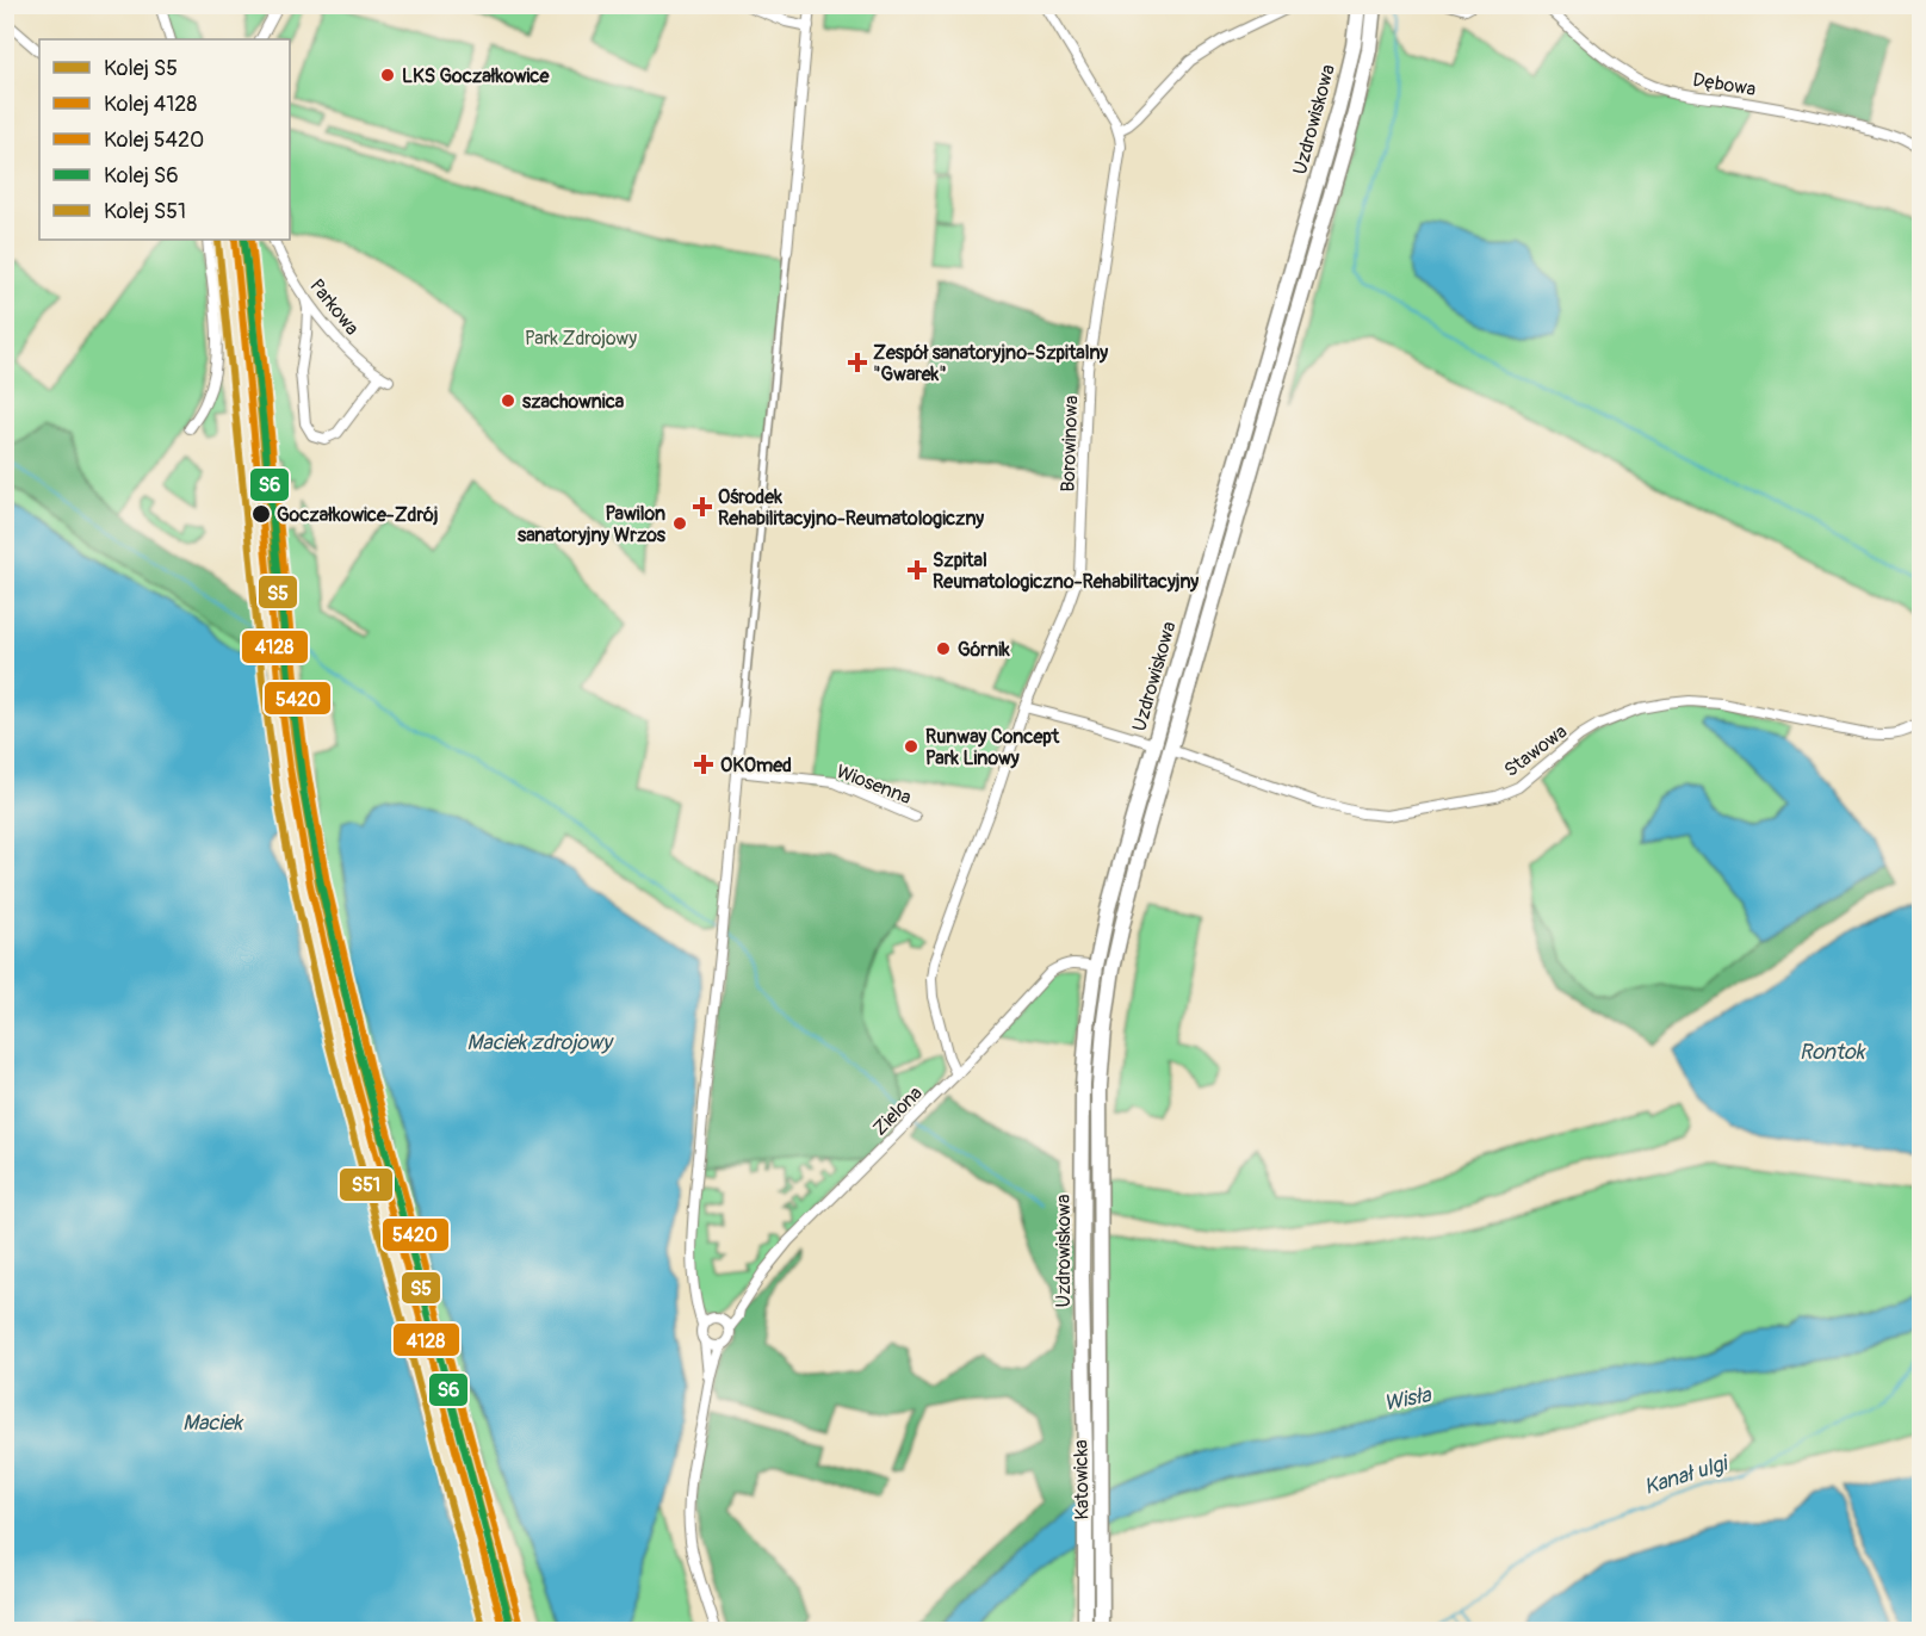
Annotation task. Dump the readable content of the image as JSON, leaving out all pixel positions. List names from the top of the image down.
{
  "streets": {
    "main road": ["Uzdrowiskowa", "Katowicka"],
    "street": [
      "Dębowa",
      "Parkowa",
      "Borowinowa",
      "Stawowa",
      "Wiosenna",
      "Zielona"
    ]
  },
  "crossings": [
    ["Uzdrowiskowa", "Stawowa"],
    ["Uzdrowiskowa", "Zielona"],
    ["Uzdrowiskowa", "Katowicka"],
    ["Borowinowa", "Zielona"]
  ],
  "water": [
    "Maciek zdrojowy",
    "Rontok",
    "Wisła",
    "Maciek",
    "Kanał ulgi"
  ],
  "parks": ["Park Zdrojowy"],
  "places": {
    "other": [
      "LKS Goczałkowice",
      "szachownica",
      "Goczałkowice-Zdrój",
      "Pawilon sanatoryjny Wrzos",
      "Górnik",
      "Runway Concept Park Linowy"
    ],
    "health": [
      "Zespół sanatoryjno-Szpitalny \"Gwarek\"",
      "Ośrodek Rehabilitacyjno-Reumatologiczny",
      "Szpital Reumatologiczno-Rehabilitacyjny",
      "OKOmed"
    ]
  },
  "lines": [
    "rail line S5",
    "rail line 4128",
    "rail line 5420",
    "rail line S6",
    "rail line S51"
  ],
  "legend": [
    "Kolej S5",
    "Kolej 4128",
    "Kolej 5420",
    "Kolej S6",
    "Kolej S51"
  ]
}
